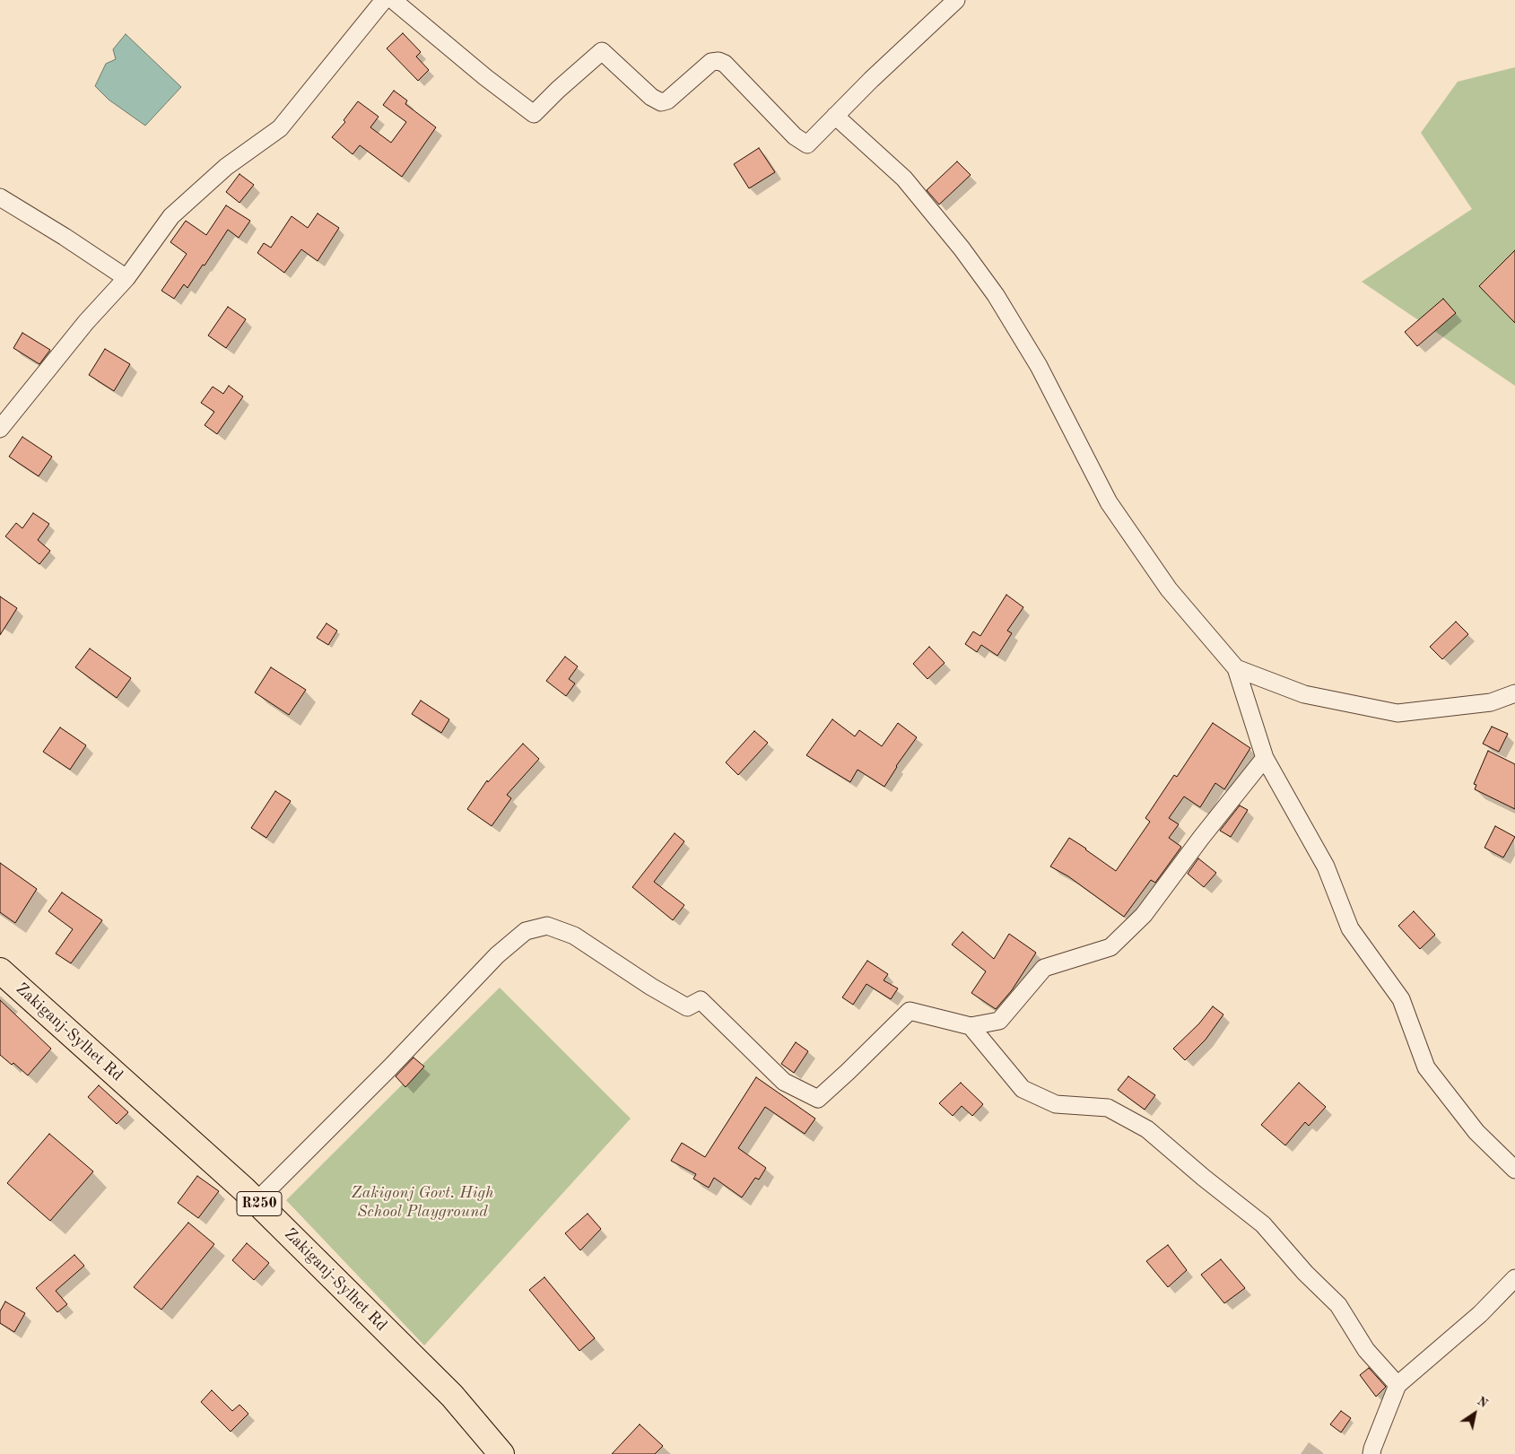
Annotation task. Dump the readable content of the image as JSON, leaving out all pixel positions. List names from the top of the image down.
{
  "streets": {
    "main road": ["Zakiganj-Sylhet Rd", "R250"]
  },
  "parks": ["Zakigonj Govt. High School Playground"],
  "north": "top right"
}
